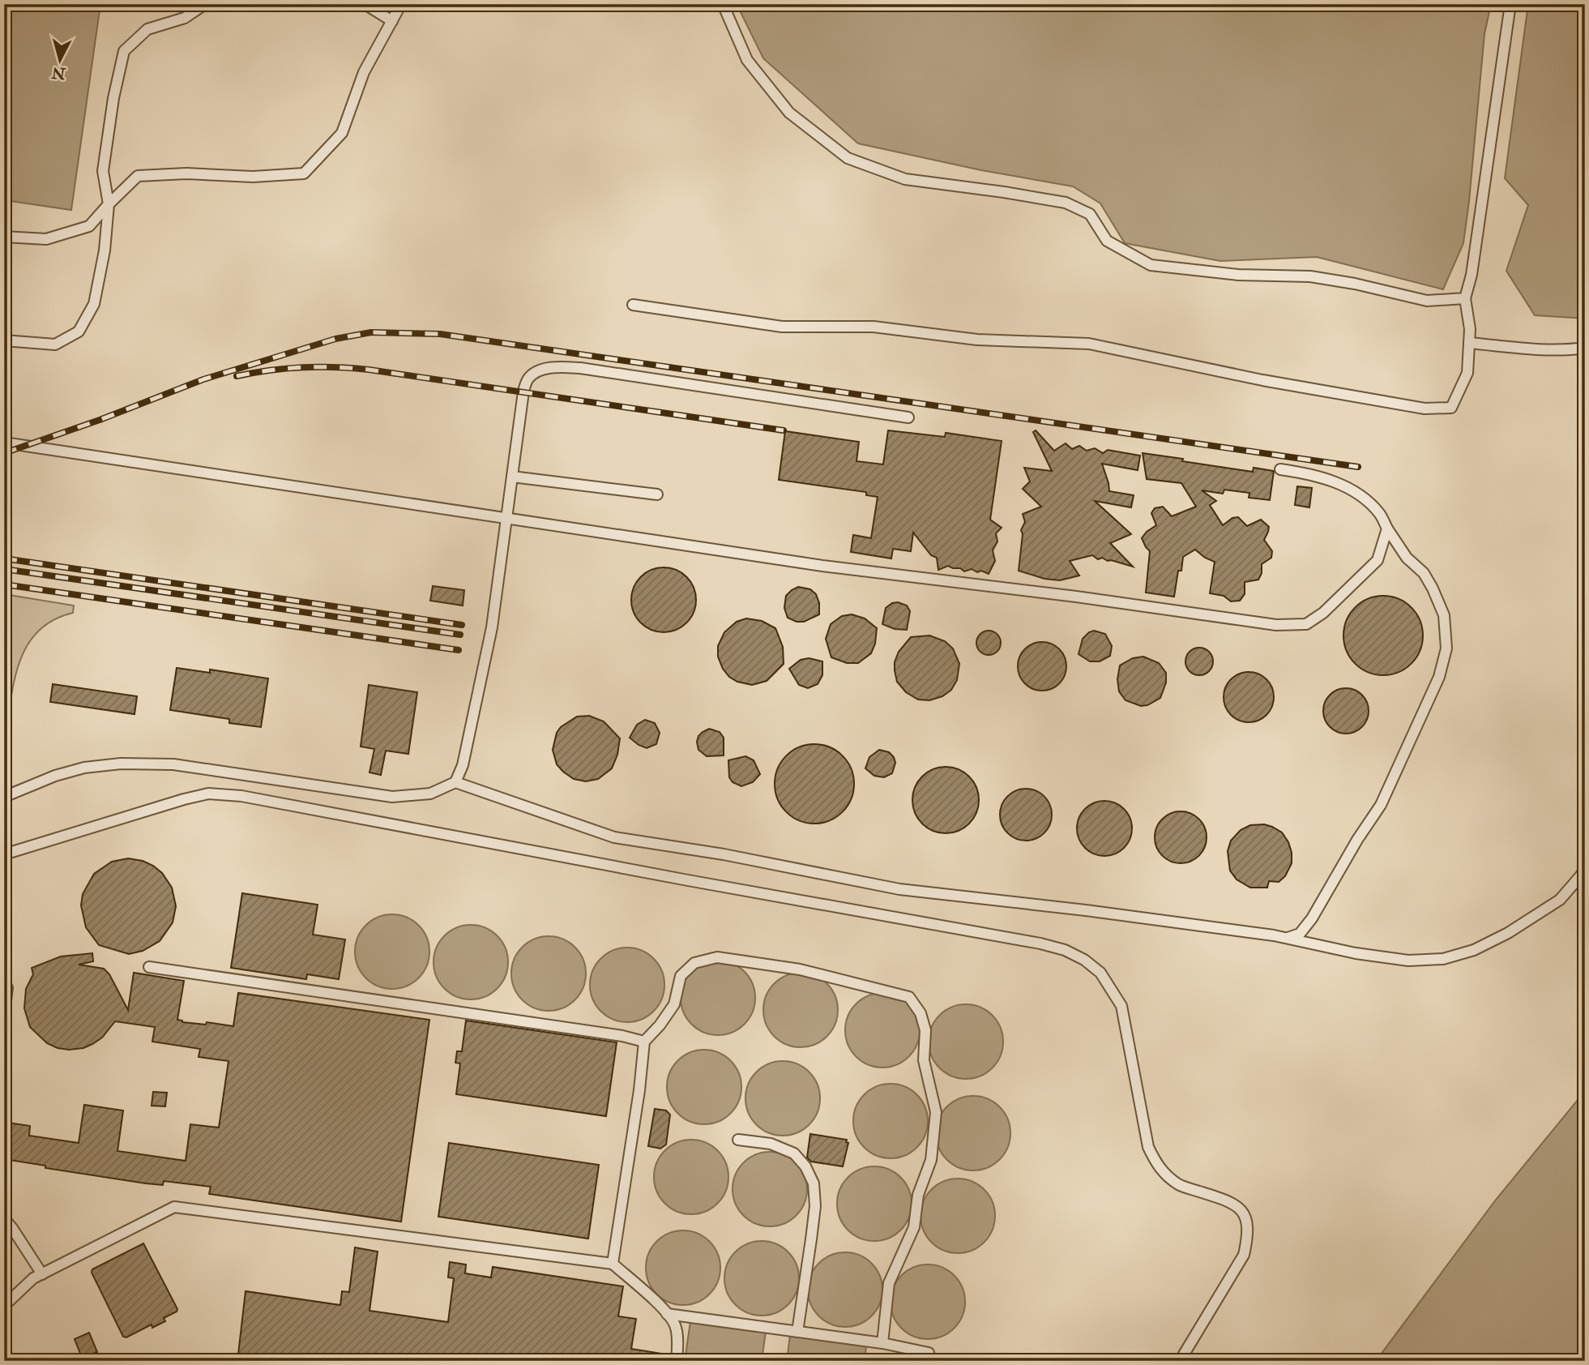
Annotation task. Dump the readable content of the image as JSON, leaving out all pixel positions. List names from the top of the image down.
{
  "north": "bottom"
}
